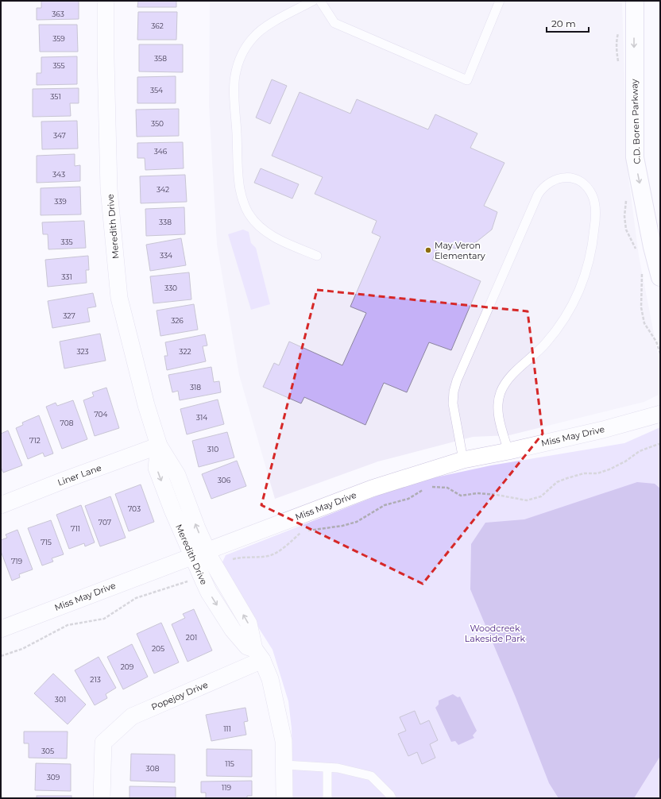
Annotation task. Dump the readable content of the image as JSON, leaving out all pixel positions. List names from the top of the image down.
{
  "streets": {
    "street": [
      "C.D. Boren Parkway",
      "Meredith Drive",
      "Miss May Drive",
      "Liner Lane",
      "Popejoy Drive"
    ]
  },
  "crossings": [
    ["Meredith Drive", "Miss May Drive"],
    ["Meredith Drive", "Liner Lane"],
    ["Meredith Drive", "Popejoy Drive"]
  ],
  "one_way": ["C.D. Boren Parkway"],
  "parks": ["Woodcreek Lakeside Park"],
  "places": ["May Veron Elementary"],
  "house_numbers": [
    "363",
    "362",
    "359",
    "358",
    "355",
    "354",
    "351",
    "350",
    "347",
    "346",
    "343",
    "342",
    "339",
    "338",
    "335",
    "334",
    "331",
    "330",
    "327",
    "326",
    "323",
    "322",
    "318",
    "704",
    "314",
    "708",
    "712",
    "310",
    "306",
    "703",
    "707",
    "711",
    "715",
    "719",
    "201",
    "205",
    "209",
    "213",
    "301",
    "111",
    "305",
    "115",
    "308",
    "309",
    "119"
  ],
  "scale_bar": "20 m"
}
